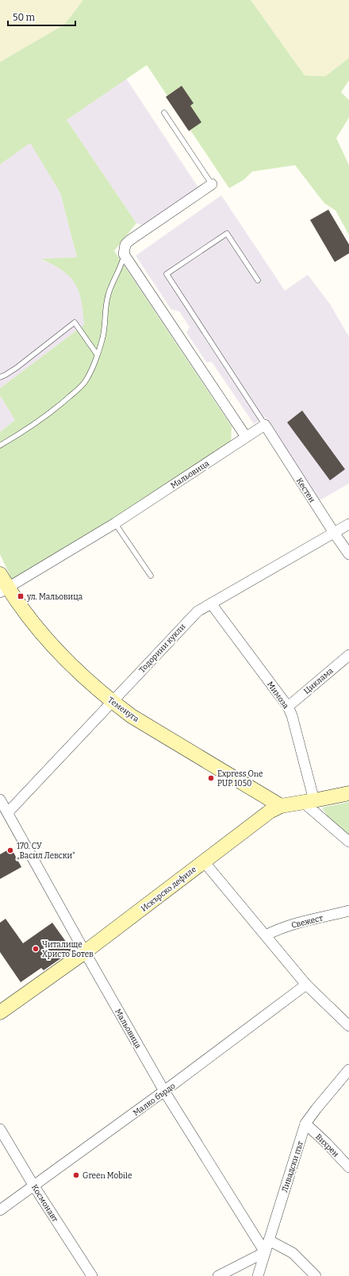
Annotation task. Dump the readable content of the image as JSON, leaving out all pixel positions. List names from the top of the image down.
{
  "streets": {
    "main road": ["Теменуга", "Искърско дефиле"],
    "street": [
      "Мальовица",
      "Кестен",
      "Тодорини кукли",
      "Циклама",
      "Мимоза",
      "Свежест",
      "Малко бърдо",
      "Вихрен",
      "Ливадски път",
      "Космонавт"
    ]
  },
  "crossings": [
    ["Мальовица", "Кестен"],
    ["Мальовица", "Тодорини кукли"],
    ["Мальовица", "Теменуга"],
    ["Мальовица", "Искърско дефиле"],
    ["Мальовица", "Малко бърдо"],
    ["Мальовица", "Ливадски път"],
    ["Кестен", "Тодорини кукли"],
    ["Тодорини кукли", "Мимоза"],
    ["Тодорини кукли", "Теменуга"],
    ["Циклама", "Мимоза"],
    ["Мимоза", "Искърско дефиле"],
    ["Теменуга", "Искърско дефиле"],
    ["Малко бърдо", "Космонавт"],
    ["Вихрен", "Ливадски път"]
  ],
  "places": {
    "transit": ["ул. Мальовица"],
    "other": [
      "Express One PUP 1050",
      "170. СУ „Васил Левски“",
      "Читалище Христо Ботев",
      "Green Mobile"
    ]
  },
  "scale_bar": "50 m"
}
